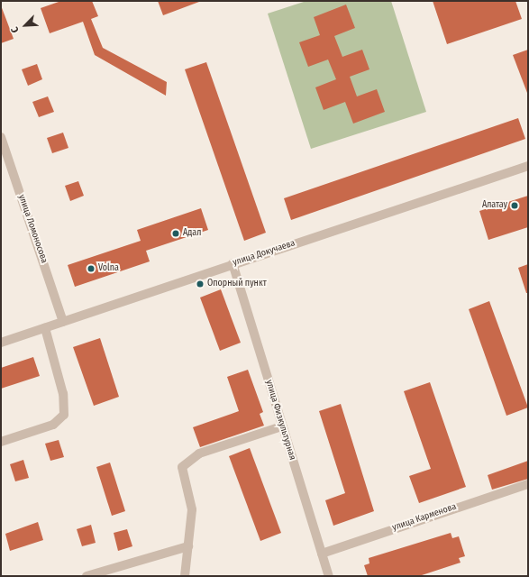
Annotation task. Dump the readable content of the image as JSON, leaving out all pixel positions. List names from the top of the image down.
{
  "streets": {
    "street": [
      "улица Ломоносова",
      "улица Докучаева",
      "улица Физкультурная",
      "улица Карменова"
    ]
  },
  "crossings": [
    ["улица Ломоносова", "улица Докучаева"],
    ["улица Докучаева", "улица Физкультурная"],
    ["улица Физкультурная", "улица Карменова"]
  ],
  "places": [
    "Алатау",
    "Адал",
    "Volna",
    "Опорный пункт"
  ],
  "north": "bottom left"
}
